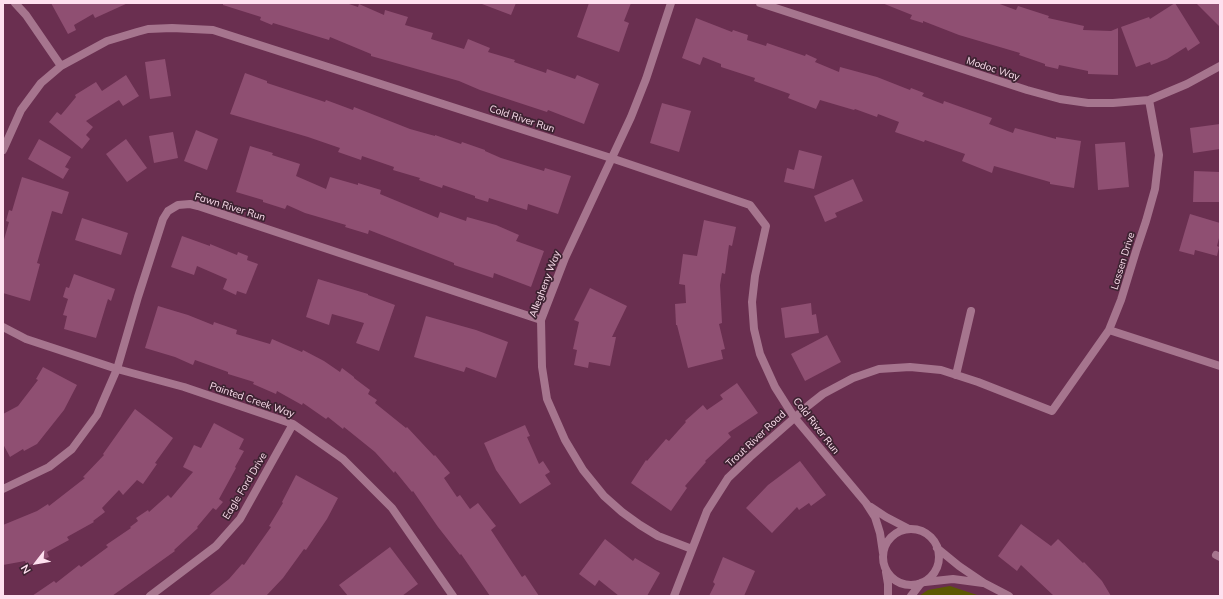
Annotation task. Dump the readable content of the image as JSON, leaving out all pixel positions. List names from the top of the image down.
{
  "streets": {
    "street": [
      "Modoc Way",
      "Cold River Run",
      "Fawn River Run",
      "Lassen Drive",
      "Allegheny Way",
      "Painted Creek Way",
      "Trout River Road",
      "Eagle Ford Drive"
    ]
  },
  "crossings": [
    ["Modoc Way", "Lassen Drive"],
    ["Cold River Run", "Allegheny Way"],
    ["Cold River Run", "Trout River Road"],
    ["Fawn River Run", "Allegheny Way"],
    ["Fawn River Run", "Painted Creek Way"],
    ["Lassen Drive", "Trout River Road"],
    ["Allegheny Way", "Trout River Road"],
    ["Painted Creek Way", "Eagle Ford Drive"]
  ],
  "north": "bottom left"
}
